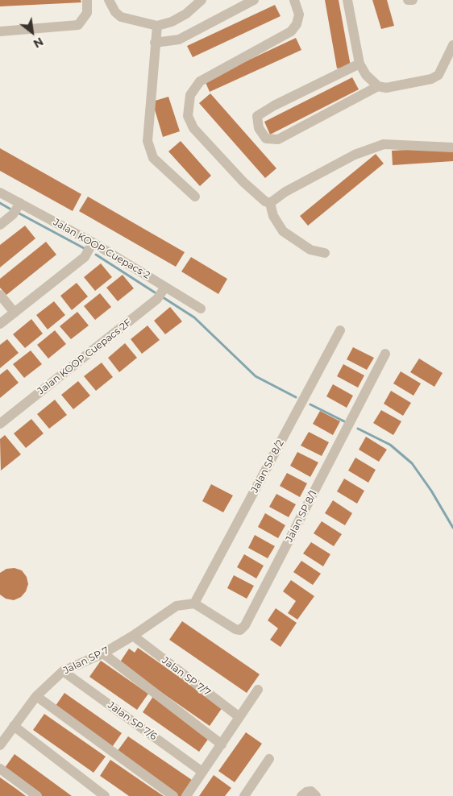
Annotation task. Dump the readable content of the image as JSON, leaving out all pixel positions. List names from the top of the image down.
{
  "streets": {
    "street": [
      "Jalan KOOP Cuepacs 2",
      "Jalan KOOP Cuepacs 2F",
      "Jalan SP 8/2",
      "Jalan SP 8/1",
      "Jalan SP 7",
      "Jalan SP 7/7",
      "Jalan SP 7/6"
    ]
  },
  "crossings": [
    ["Jalan KOOP Cuepacs 2", "Jalan KOOP Cuepacs 2F"],
    ["Jalan SP 8/2", "Jalan SP 8/1"],
    ["Jalan SP 8/2", "Jalan SP 7"],
    ["Jalan SP 8/1", "Jalan SP 7"],
    ["Jalan SP 7", "Jalan SP 7/7"],
    ["Jalan SP 7", "Jalan SP 7/6"]
  ],
  "north": "bottom right"
}
